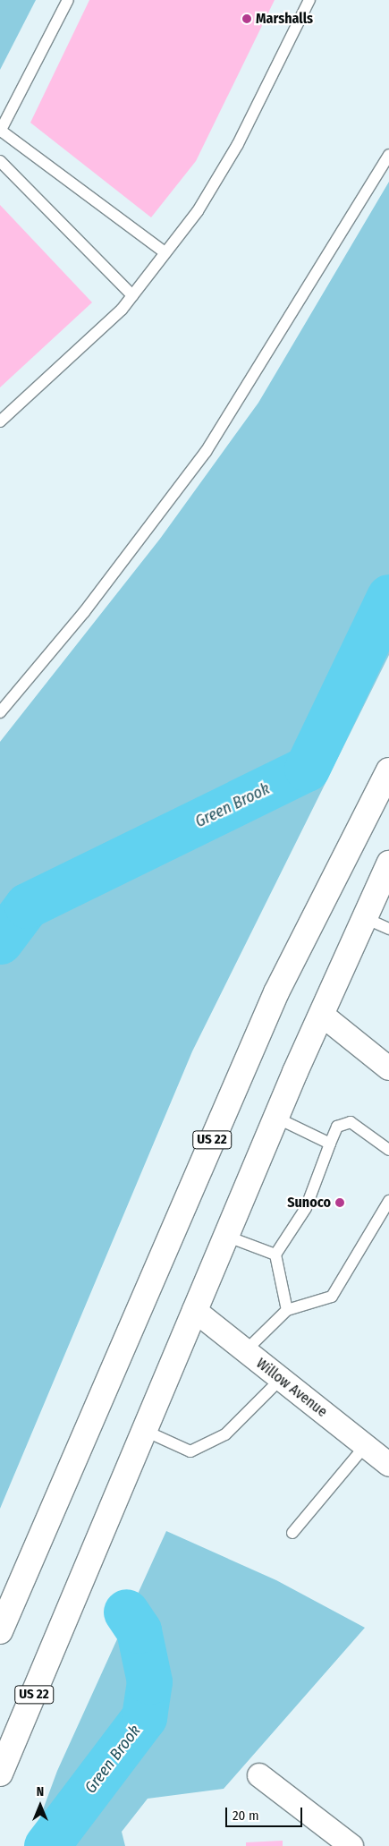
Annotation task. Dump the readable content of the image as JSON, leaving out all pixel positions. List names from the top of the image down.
{
  "streets": {
    "highway": ["US 22"],
    "street": ["Willow Avenue"]
  },
  "crossings": [
    ["US 22", "Willow Avenue"]
  ],
  "water": ["Green Brook"],
  "places": ["Marshalls", "Sunoco"],
  "scale_bar": "20 m",
  "north": "top"
}
